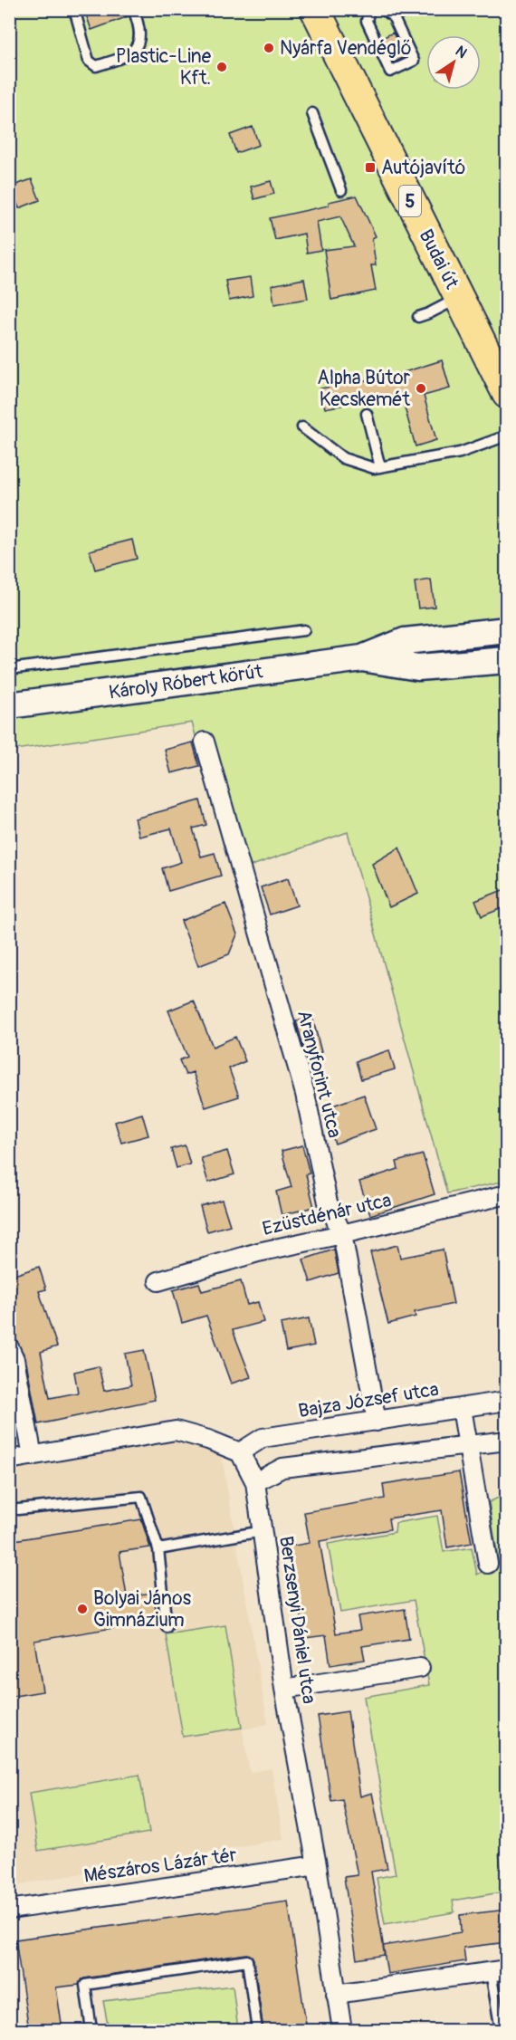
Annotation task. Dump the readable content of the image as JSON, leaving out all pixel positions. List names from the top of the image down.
{
  "streets": {
    "main road": ["5", "Budai út"],
    "street": [
      "Károly Róbert körút",
      "Aranyforint utca",
      "Ezüstdénár utca",
      "Bajza József utca",
      "Berzsenyi Dániel utca",
      "Mészáros Lázár tér"
    ]
  },
  "crossings": [
    ["Aranyforint utca", "Ezüstdénár utca"],
    ["Aranyforint utca", "Bajza József utca"],
    ["Bajza József utca", "Berzsenyi Dániel utca"],
    ["Berzsenyi Dániel utca", "Mészáros Lázár tér"]
  ],
  "places": {
    "other": [
      "Nyárfa Vendéglő",
      "Plastic-Line Kft.",
      "Alpha Bútor Kecskemét",
      "Bolyai János Gimnázium"
    ],
    "transit": ["Autójavító"]
  },
  "north": "top right"
}
